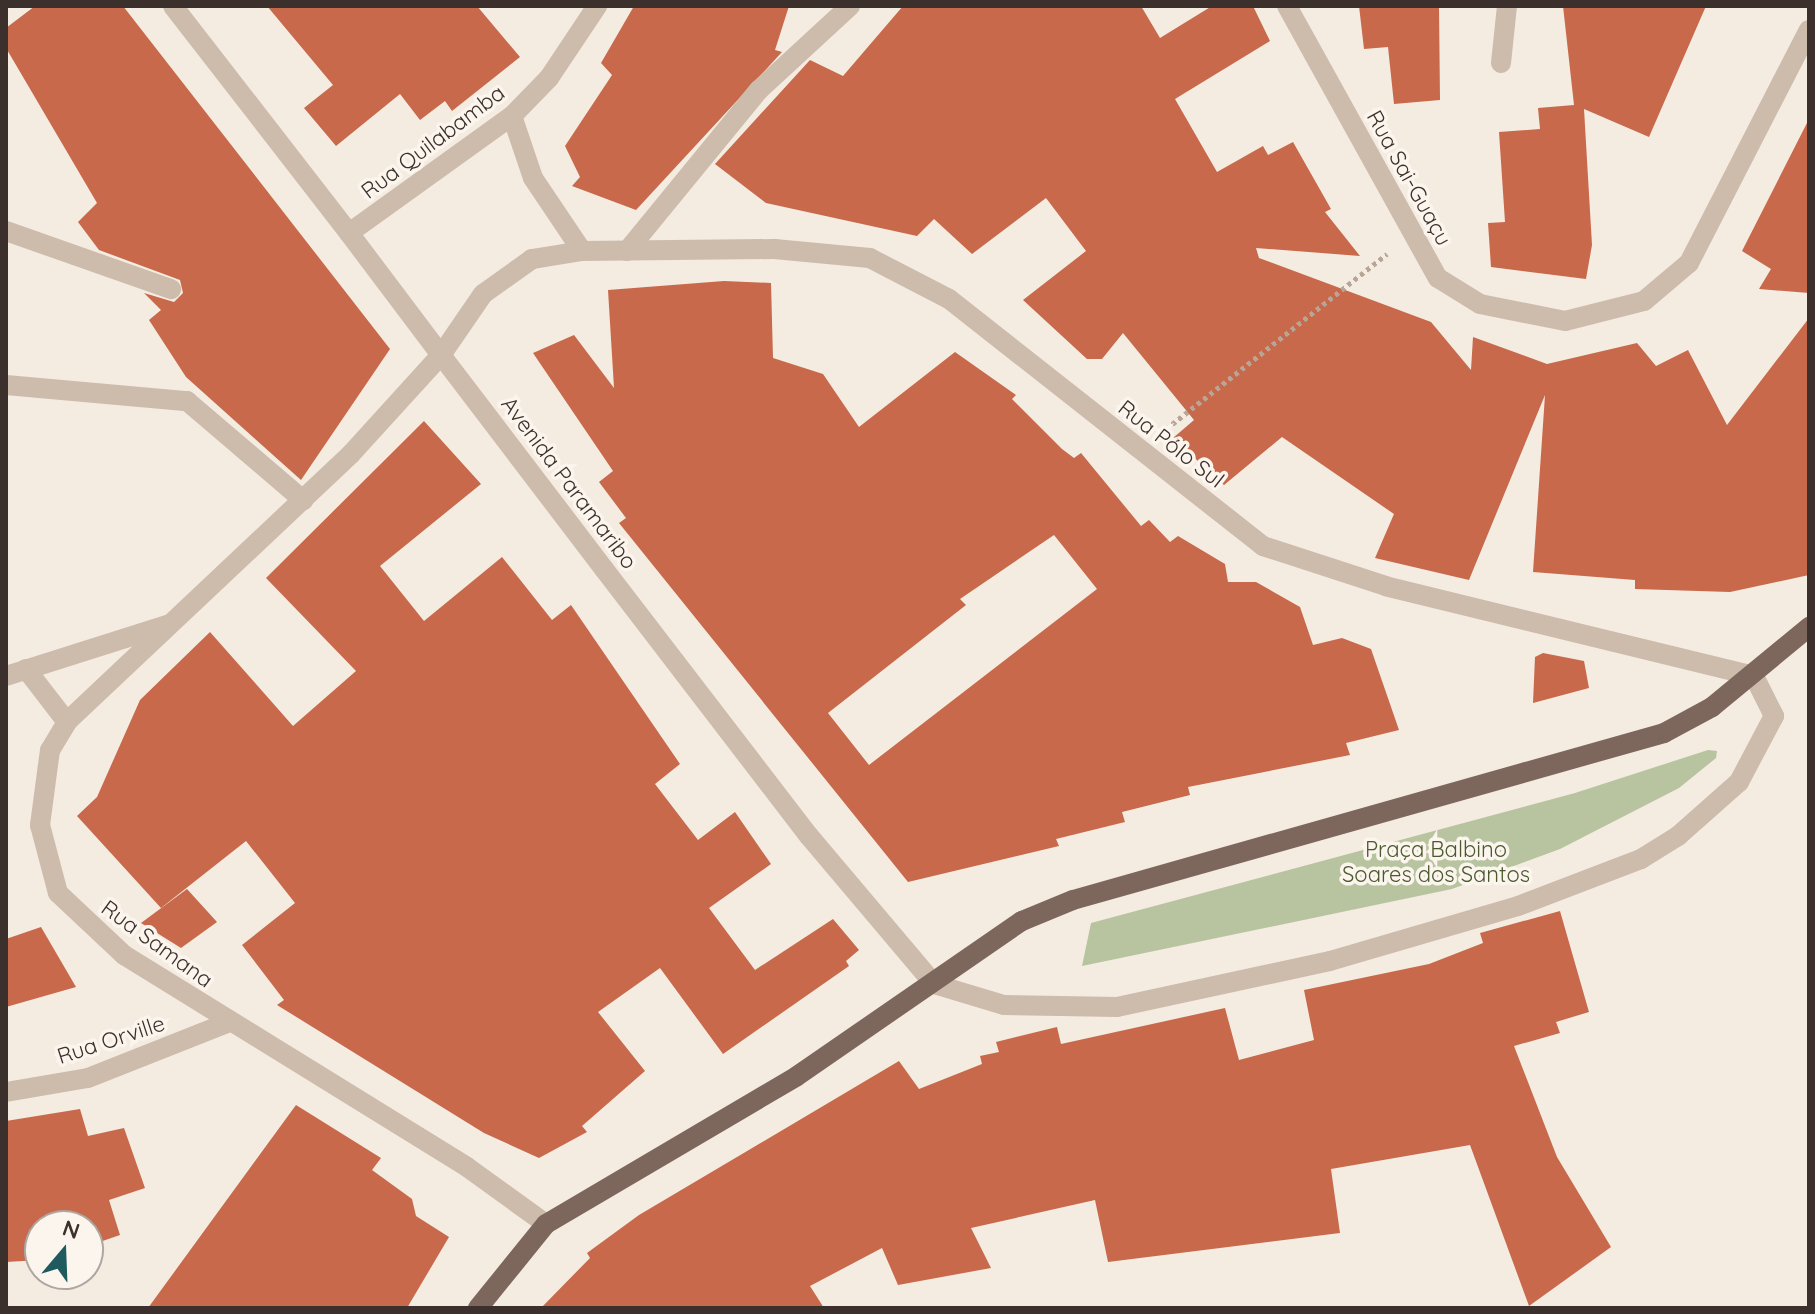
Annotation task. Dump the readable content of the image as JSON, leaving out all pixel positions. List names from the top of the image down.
{
  "streets": {
    "street": [
      "Rua Quilabamba",
      "Rua Sai-Guaçu",
      "Rua Pólo Sul",
      "Avenida Paramaribo",
      "Rua Samana",
      "Rua Orville"
    ]
  },
  "crossings": [
    ["Rua Quilabamba", "Avenida Paramaribo"],
    ["Rua Pólo Sul", "Avenida Paramaribo"],
    ["Rua Pólo Sul", "Rua Samana"],
    ["Avenida Paramaribo", "Rua Samana"],
    ["Rua Samana", "Rua Orville"]
  ],
  "parks": ["Praça Balbino Soares dos Santos"],
  "north": "top"
}
